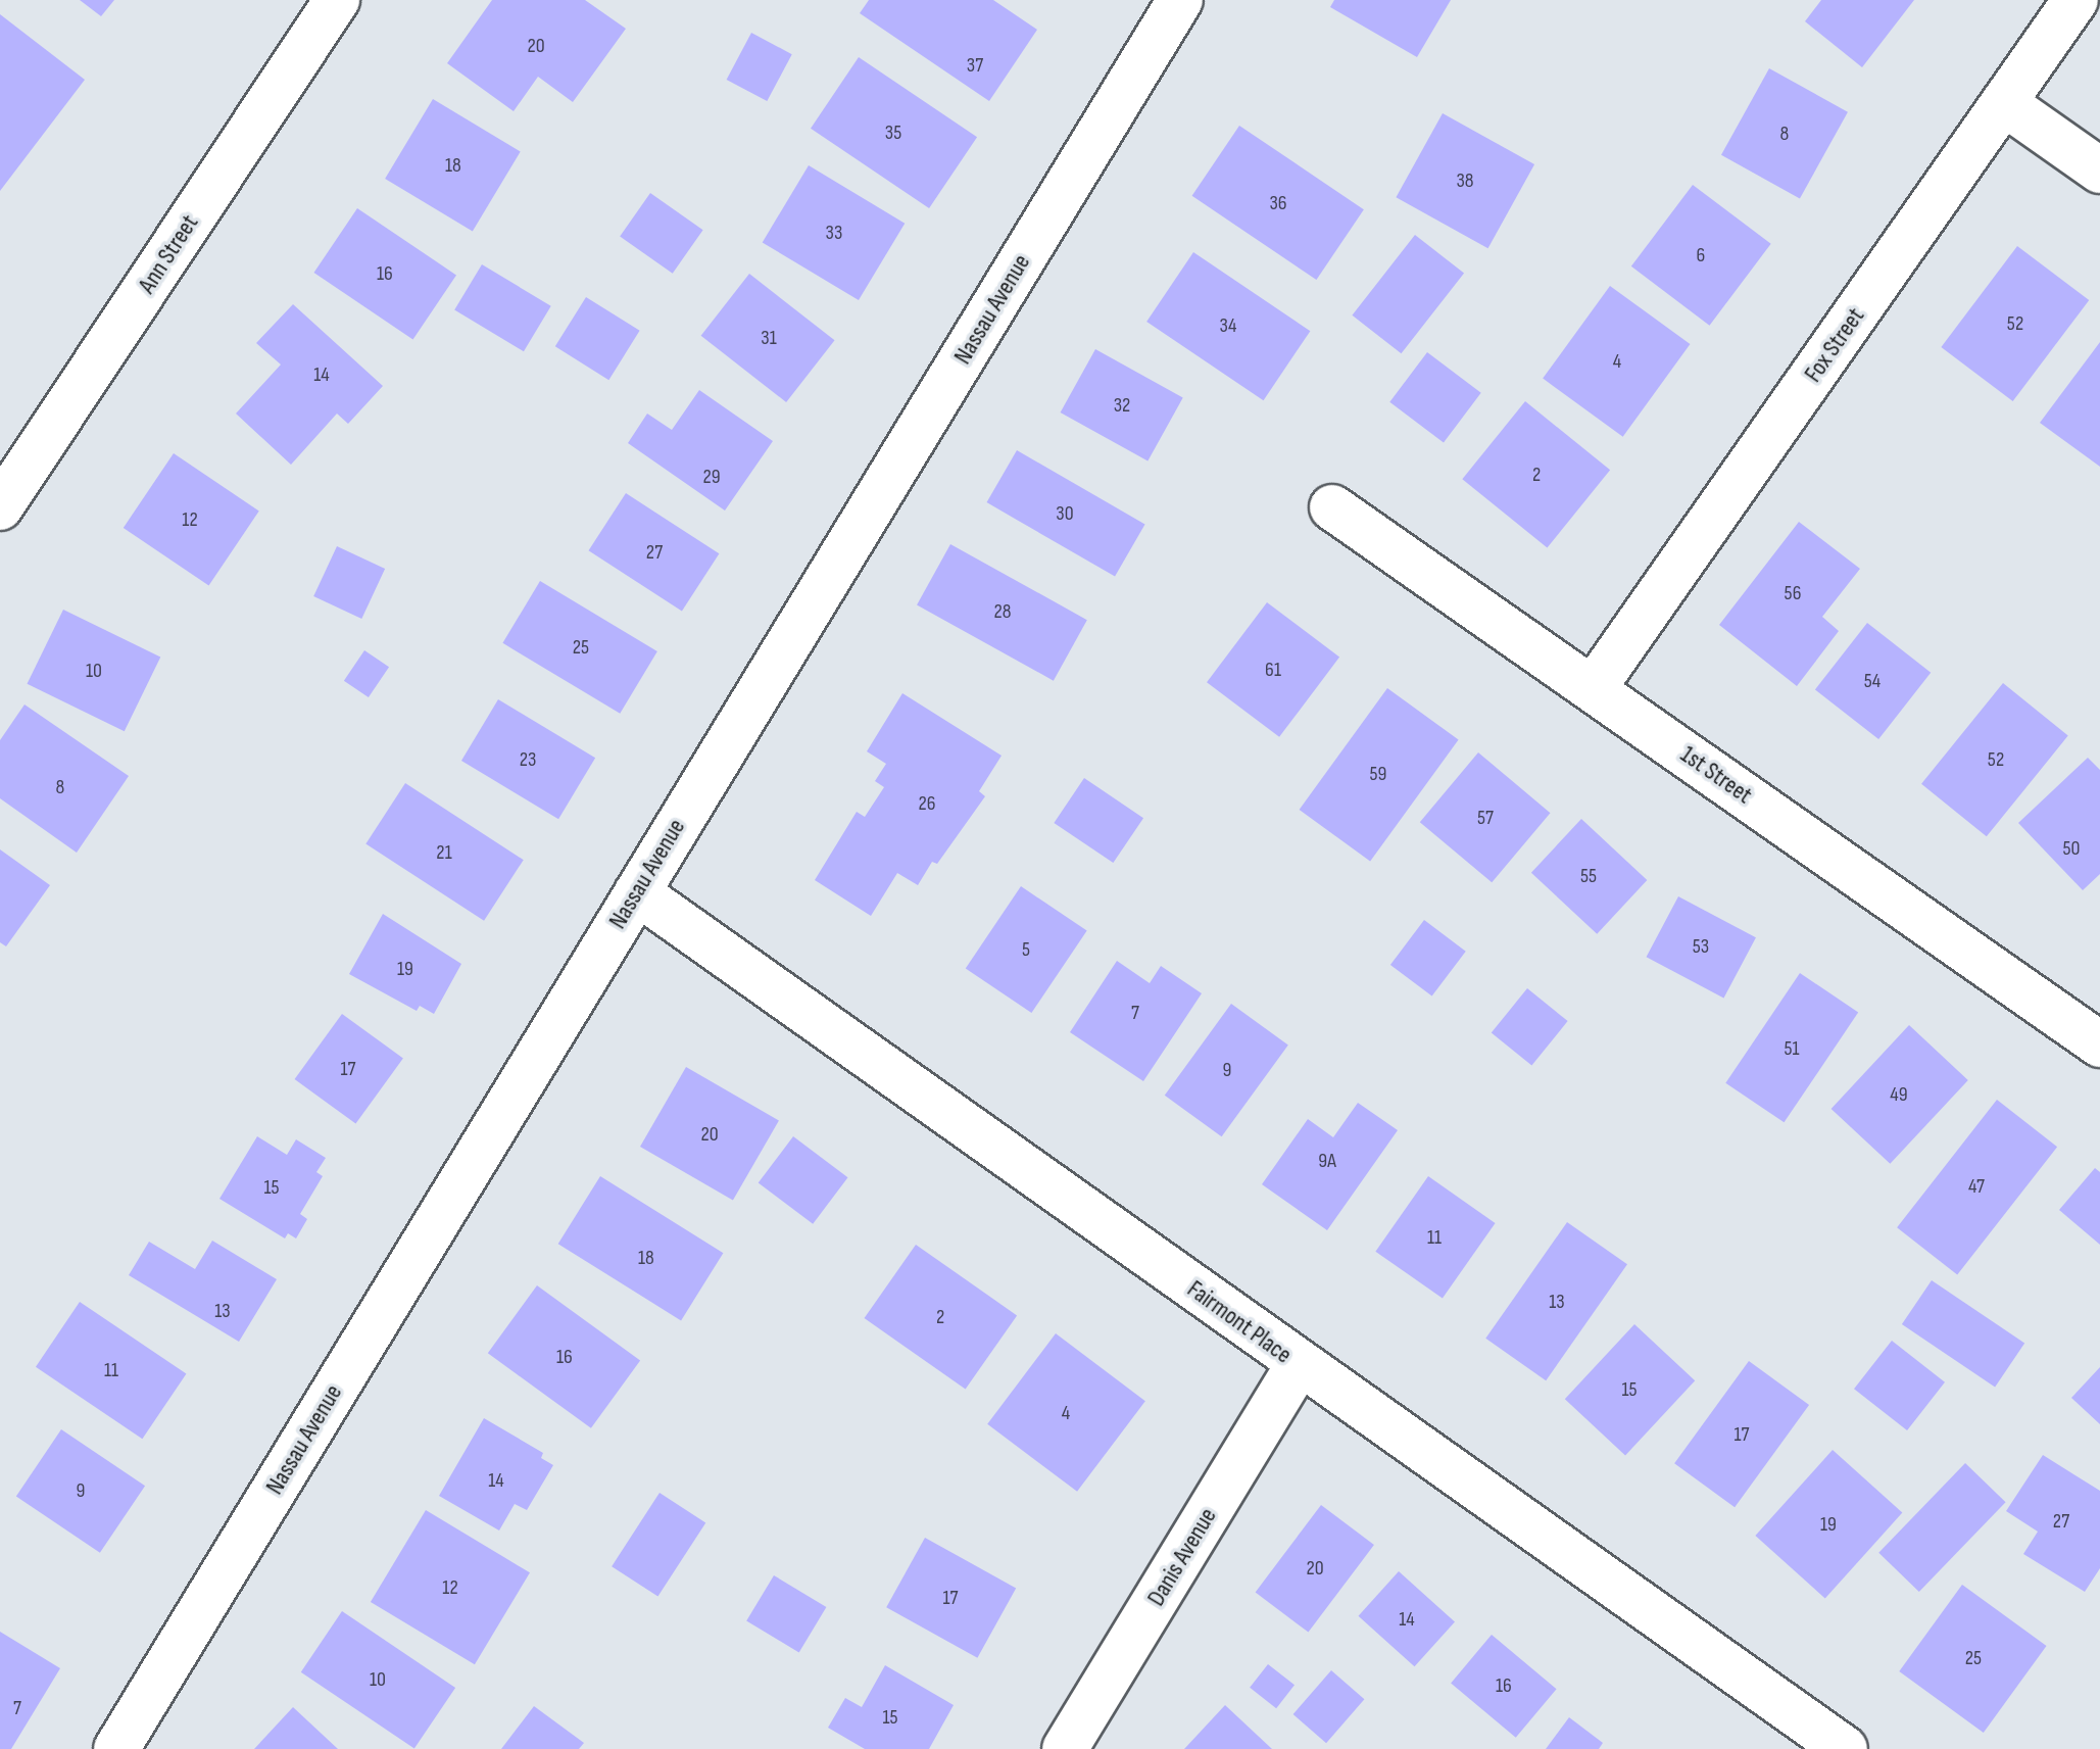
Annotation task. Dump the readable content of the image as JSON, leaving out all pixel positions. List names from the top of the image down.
{
  "streets": {
    "street": [
      "Ann Street",
      "Nassau Avenue",
      "Fox Street",
      "1st Street",
      "Fairmont Place",
      "Danis Avenue"
    ]
  },
  "crossings": [
    ["Nassau Avenue", "Fairmont Place"],
    ["Fox Street", "1st Street"],
    ["Fairmont Place", "Danis Avenue"]
  ],
  "house_numbers": [
    "20",
    "37",
    "35",
    "8",
    "18",
    "38",
    "36",
    "33",
    "6",
    "16",
    "52",
    "34",
    "31",
    "4",
    "14",
    "32",
    "2",
    "29",
    "30",
    "12",
    "27",
    "56",
    "28",
    "25",
    "61",
    "10",
    "54",
    "23",
    "52",
    "59",
    "8",
    "26",
    "57",
    "50",
    "21",
    "55",
    "53",
    "5",
    "19",
    "7",
    "51",
    "17",
    "9",
    "49",
    "20",
    "9A",
    "47",
    "15",
    "11",
    "18",
    "13",
    "13",
    "2",
    "16",
    "11",
    "15",
    "4",
    "17",
    "14",
    "9",
    "27",
    "19",
    "20",
    "12",
    "17",
    "14",
    "25",
    "10",
    "16",
    "7",
    "15"
  ]
}
